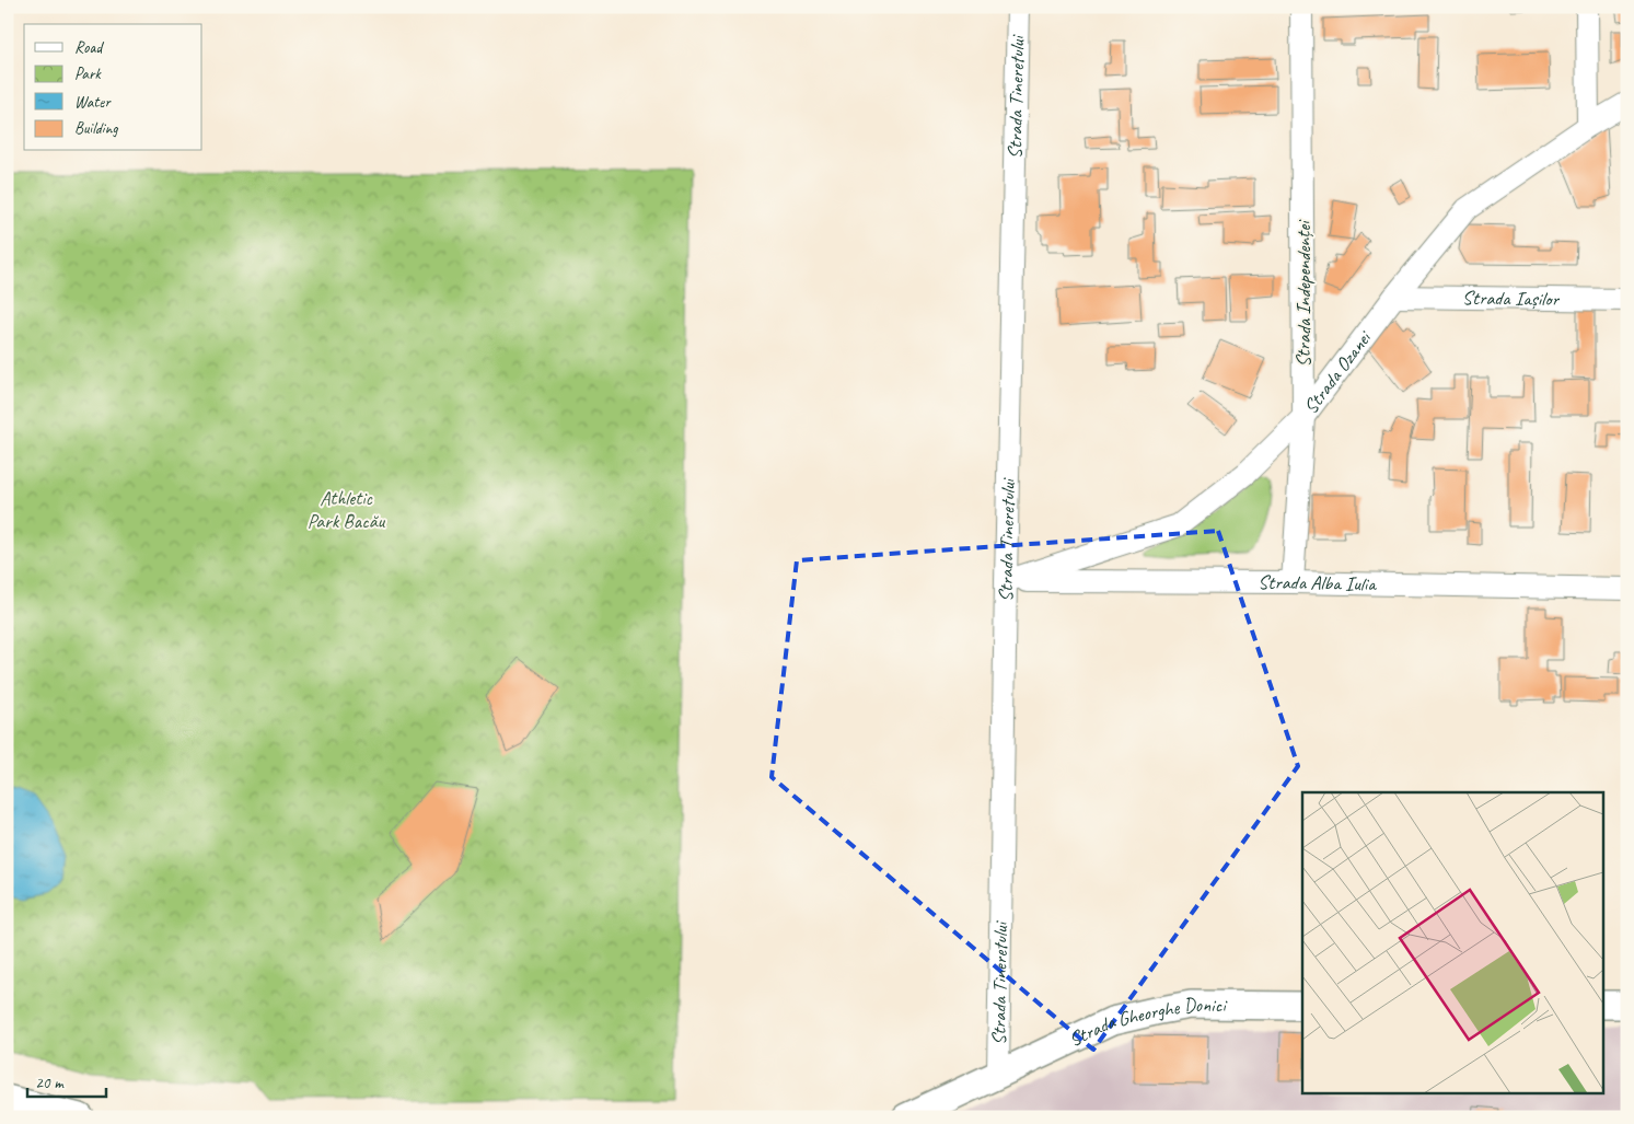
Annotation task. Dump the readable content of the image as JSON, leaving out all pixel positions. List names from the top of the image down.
{
  "streets": {
    "street": [
      "Strada Tineretului",
      "Strada Independenței",
      "Strada Iașilor",
      "Strada Ozanei",
      "Strada Alba Iulia",
      "Strada Gheorghe Donici"
    ]
  },
  "crossings": [
    ["Strada Tineretului", "Strada Ozanei"],
    ["Strada Tineretului", "Strada Alba Iulia"],
    ["Strada Tineretului", "Strada Gheorghe Donici"],
    ["Strada Independenței", "Strada Ozanei"],
    ["Strada Independenței", "Strada Alba Iulia"],
    ["Strada Iașilor", "Strada Ozanei"],
    ["Strada Ozanei", "Strada Alba Iulia"]
  ],
  "parks": ["Athletic Park Bacău"],
  "legend": [
    "Road",
    "Park",
    "Water",
    "Building"
  ],
  "scale_bar": "20 m"
}
